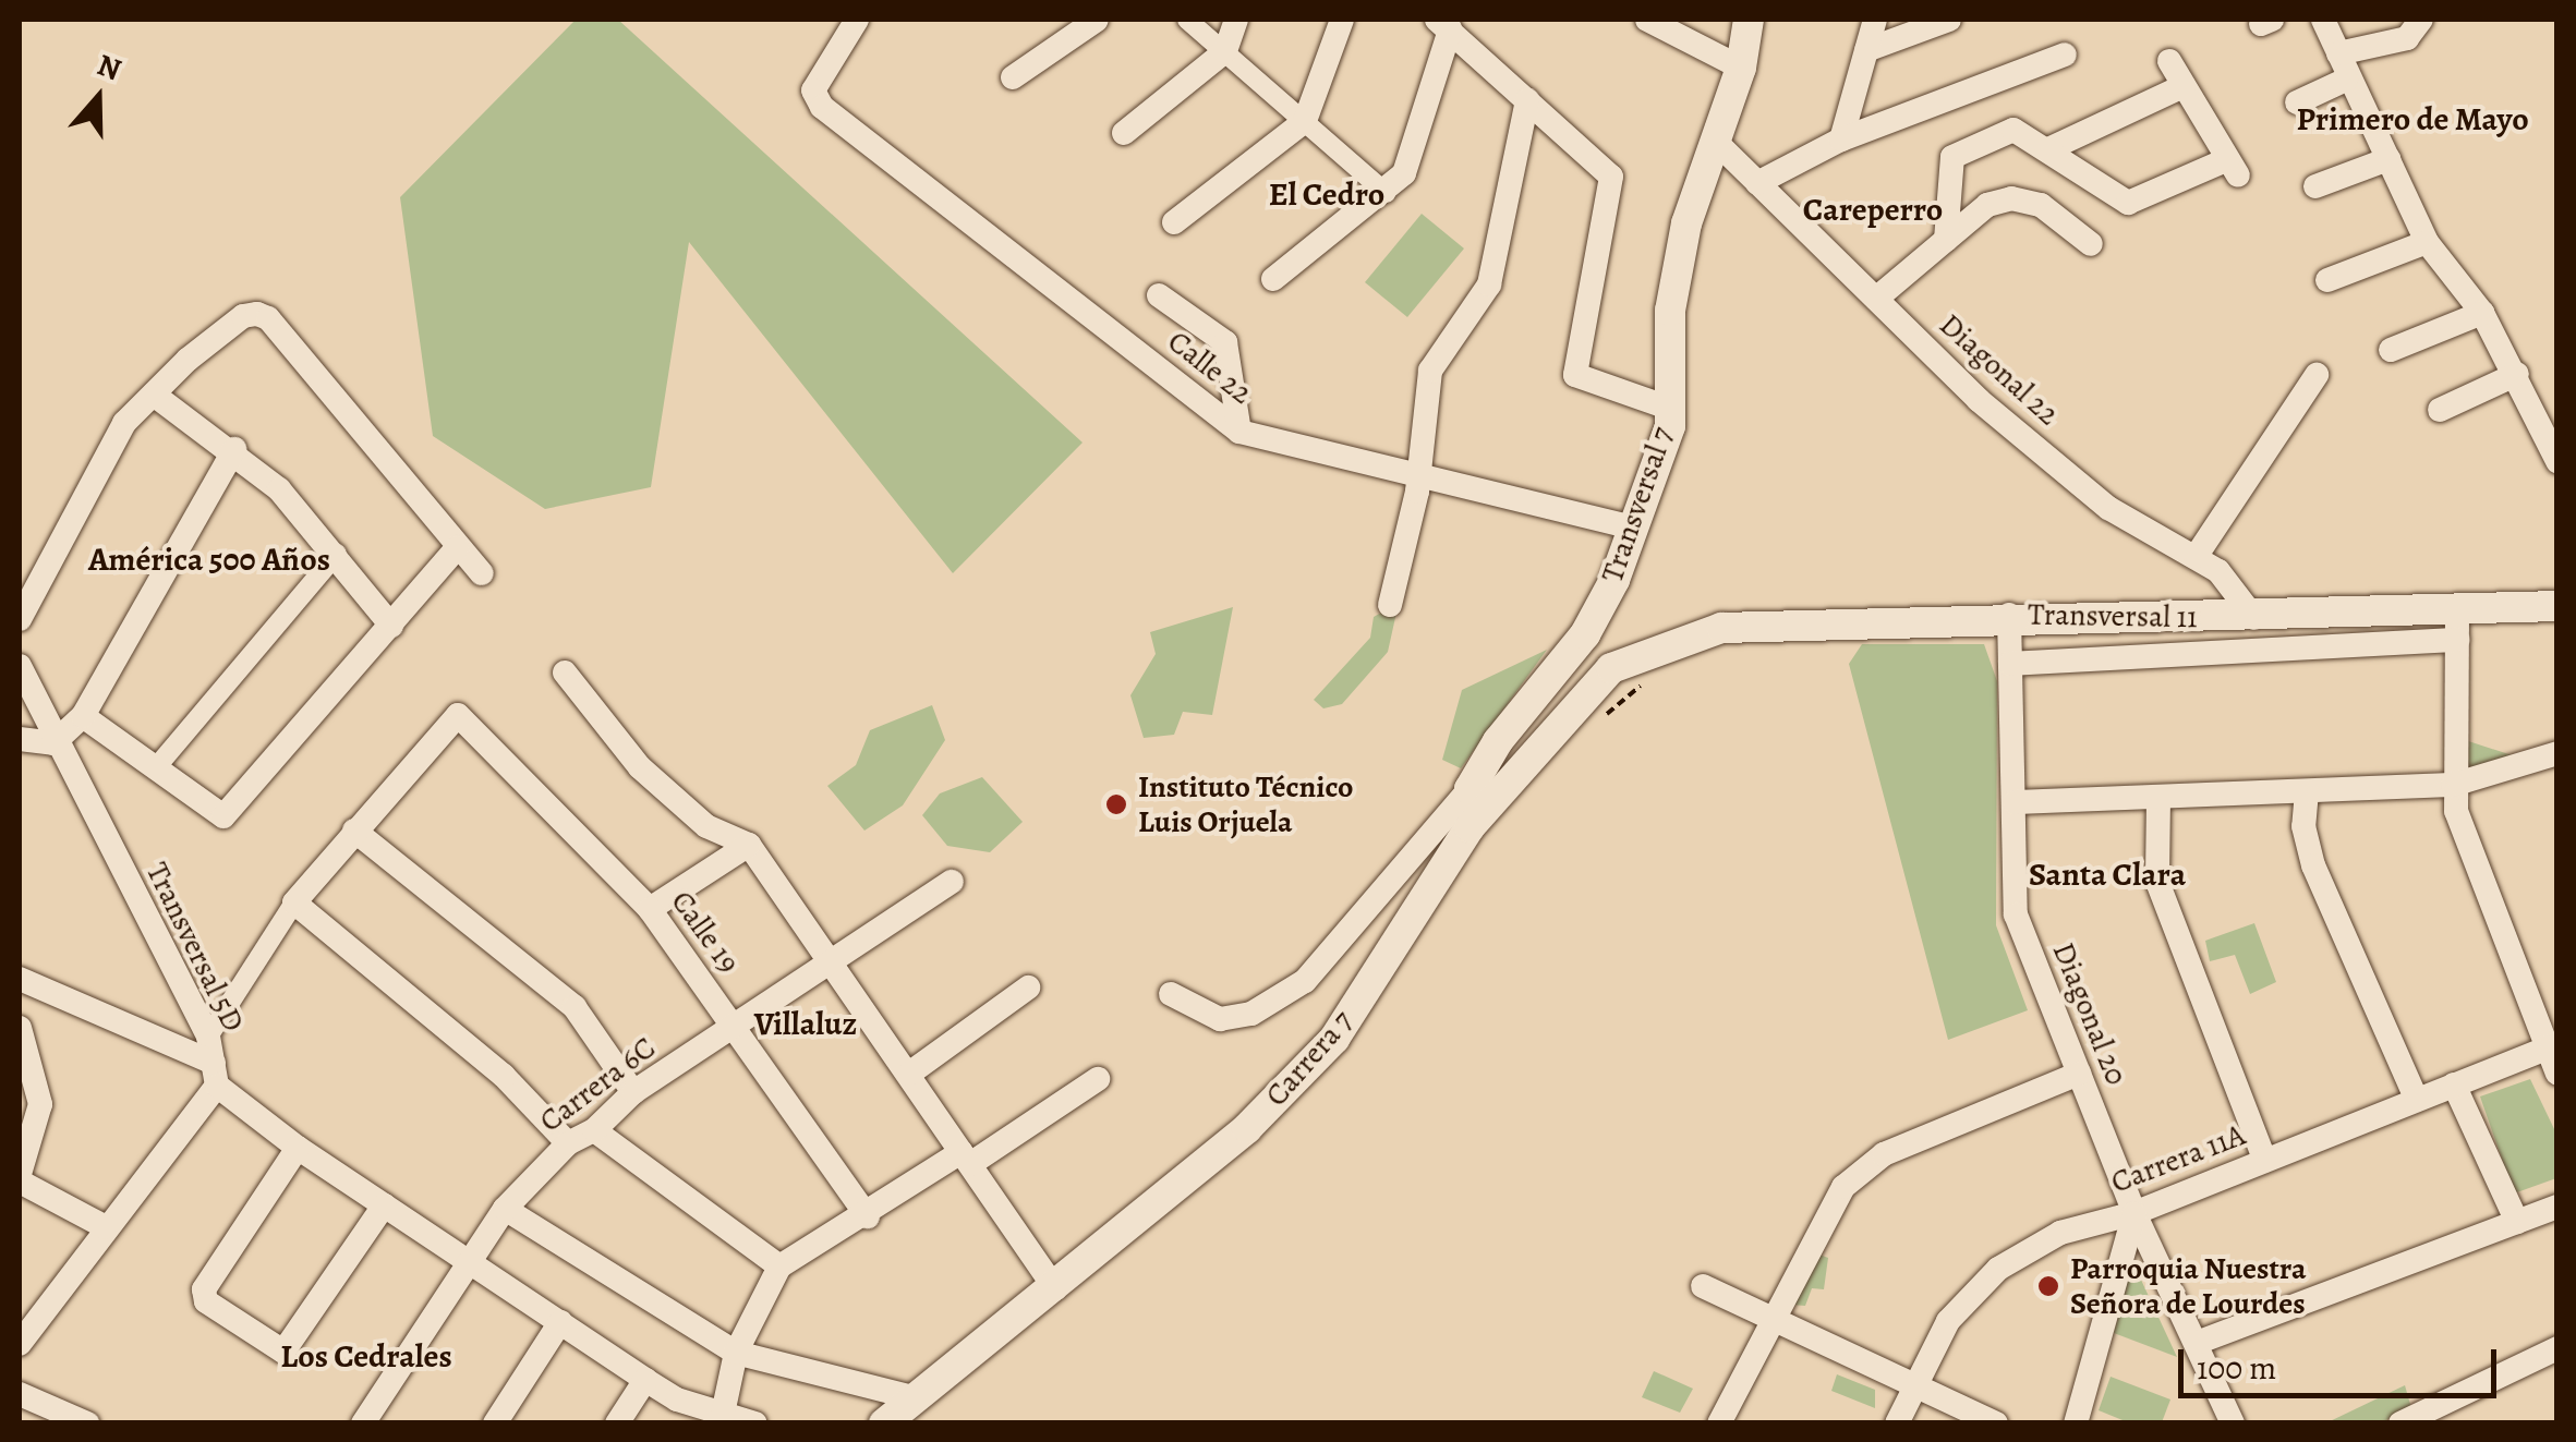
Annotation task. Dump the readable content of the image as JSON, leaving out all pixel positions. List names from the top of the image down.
{
  "streets": {
    "street": [
      "Calle 22",
      "Diagonal 22",
      "Transversal 7",
      "Transversal 11",
      "Calle 19",
      "Transversal 5D",
      "Diagonal 20",
      "Carrera 7",
      "Carrera 6C",
      "Carrera 11A"
    ]
  },
  "crossings": [
    ["Calle 22", "Transversal 7"],
    ["Diagonal 22", "Transversal 7"],
    ["Diagonal 22", "Transversal 11"],
    ["Transversal 11", "Diagonal 20"],
    ["Transversal 11", "Carrera 7"],
    ["Calle 19", "Carrera 6C"],
    ["Diagonal 20", "Carrera 11A"]
  ],
  "districts": [
    "Primero de Mayo",
    "El Cedro",
    "Careperro",
    "América 500 Años",
    "Santa Clara",
    "Villaluz",
    "Los Cedrales"
  ],
  "places": ["Instituto Técnico Luis Orjuela", "Parroquia Nuestra Señora de Lourdes"],
  "scale_bar": "100 m",
  "north": "top"
}
